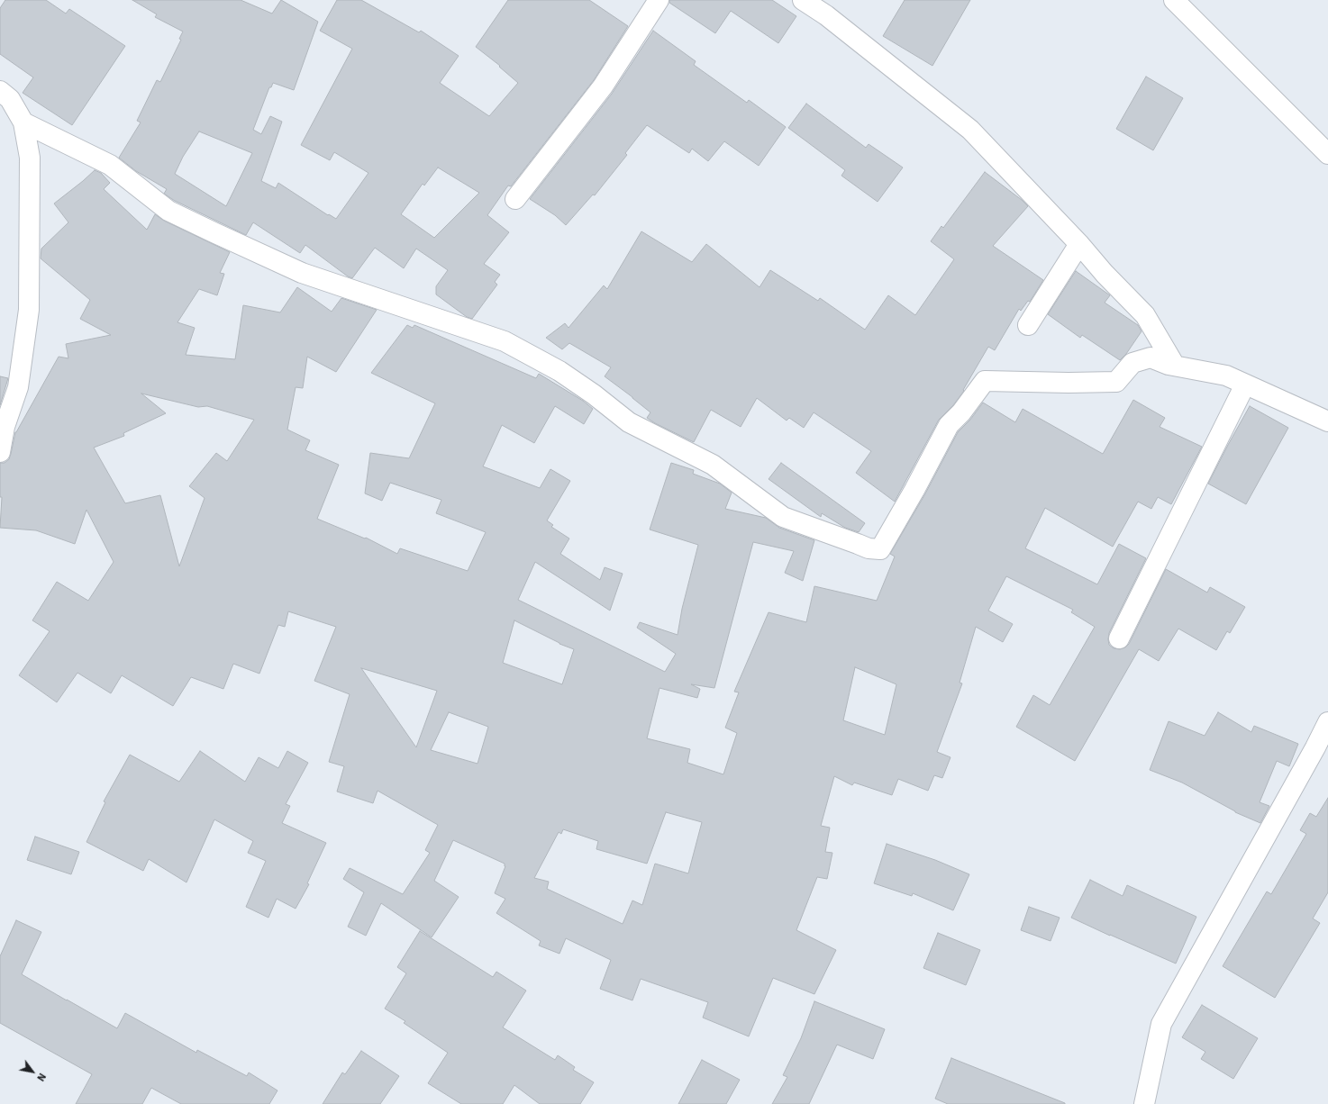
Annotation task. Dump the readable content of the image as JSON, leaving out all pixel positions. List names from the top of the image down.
{
  "north": "bottom right"
}
